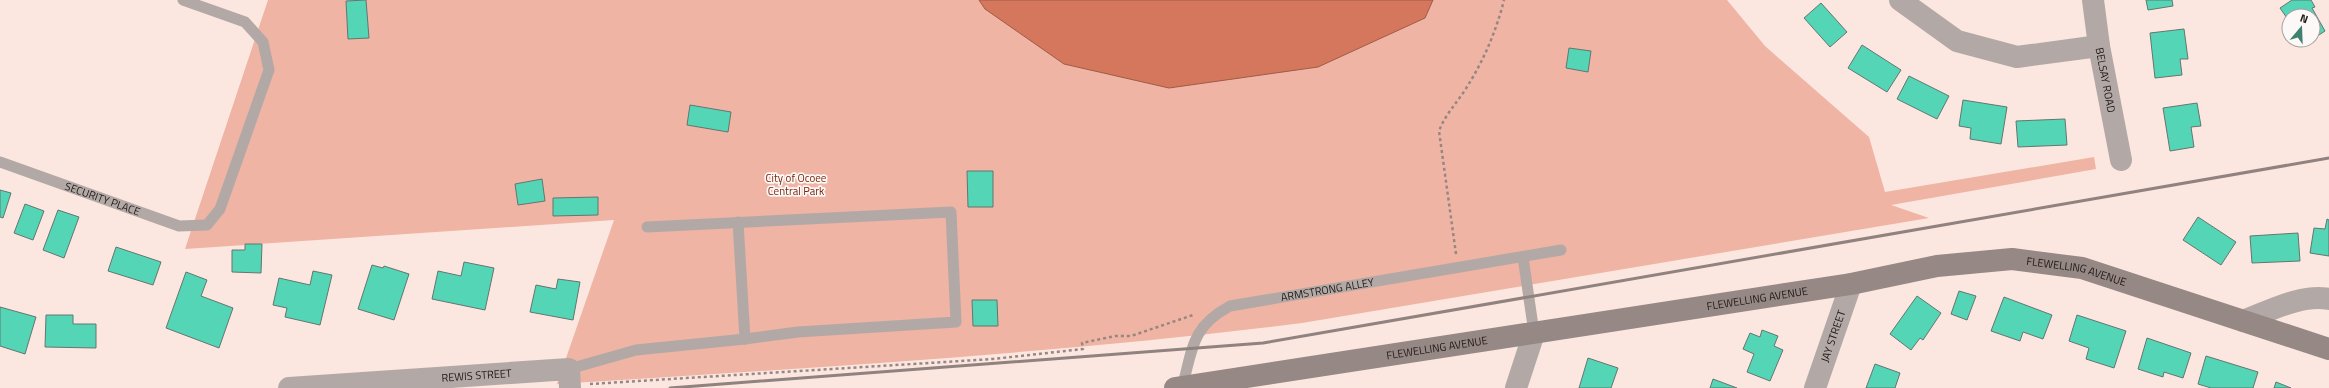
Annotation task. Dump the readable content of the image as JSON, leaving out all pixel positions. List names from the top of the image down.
{
  "streets": {
    "street": [
      "BELSAY ROAD",
      "FLEWELLING AVENUE",
      "JAY STREET",
      "REWIS STREET"
    ],
    "lane": ["SECURITY PLACE", "ARMSTRONG ALLEY"]
  },
  "crossings": [
    ["FLEWELLING AVENUE", "ARMSTRONG ALLEY"],
    ["FLEWELLING AVENUE", "JAY STREET"]
  ],
  "parks": ["City of Ocoee Central Park"],
  "north": "top"
}
